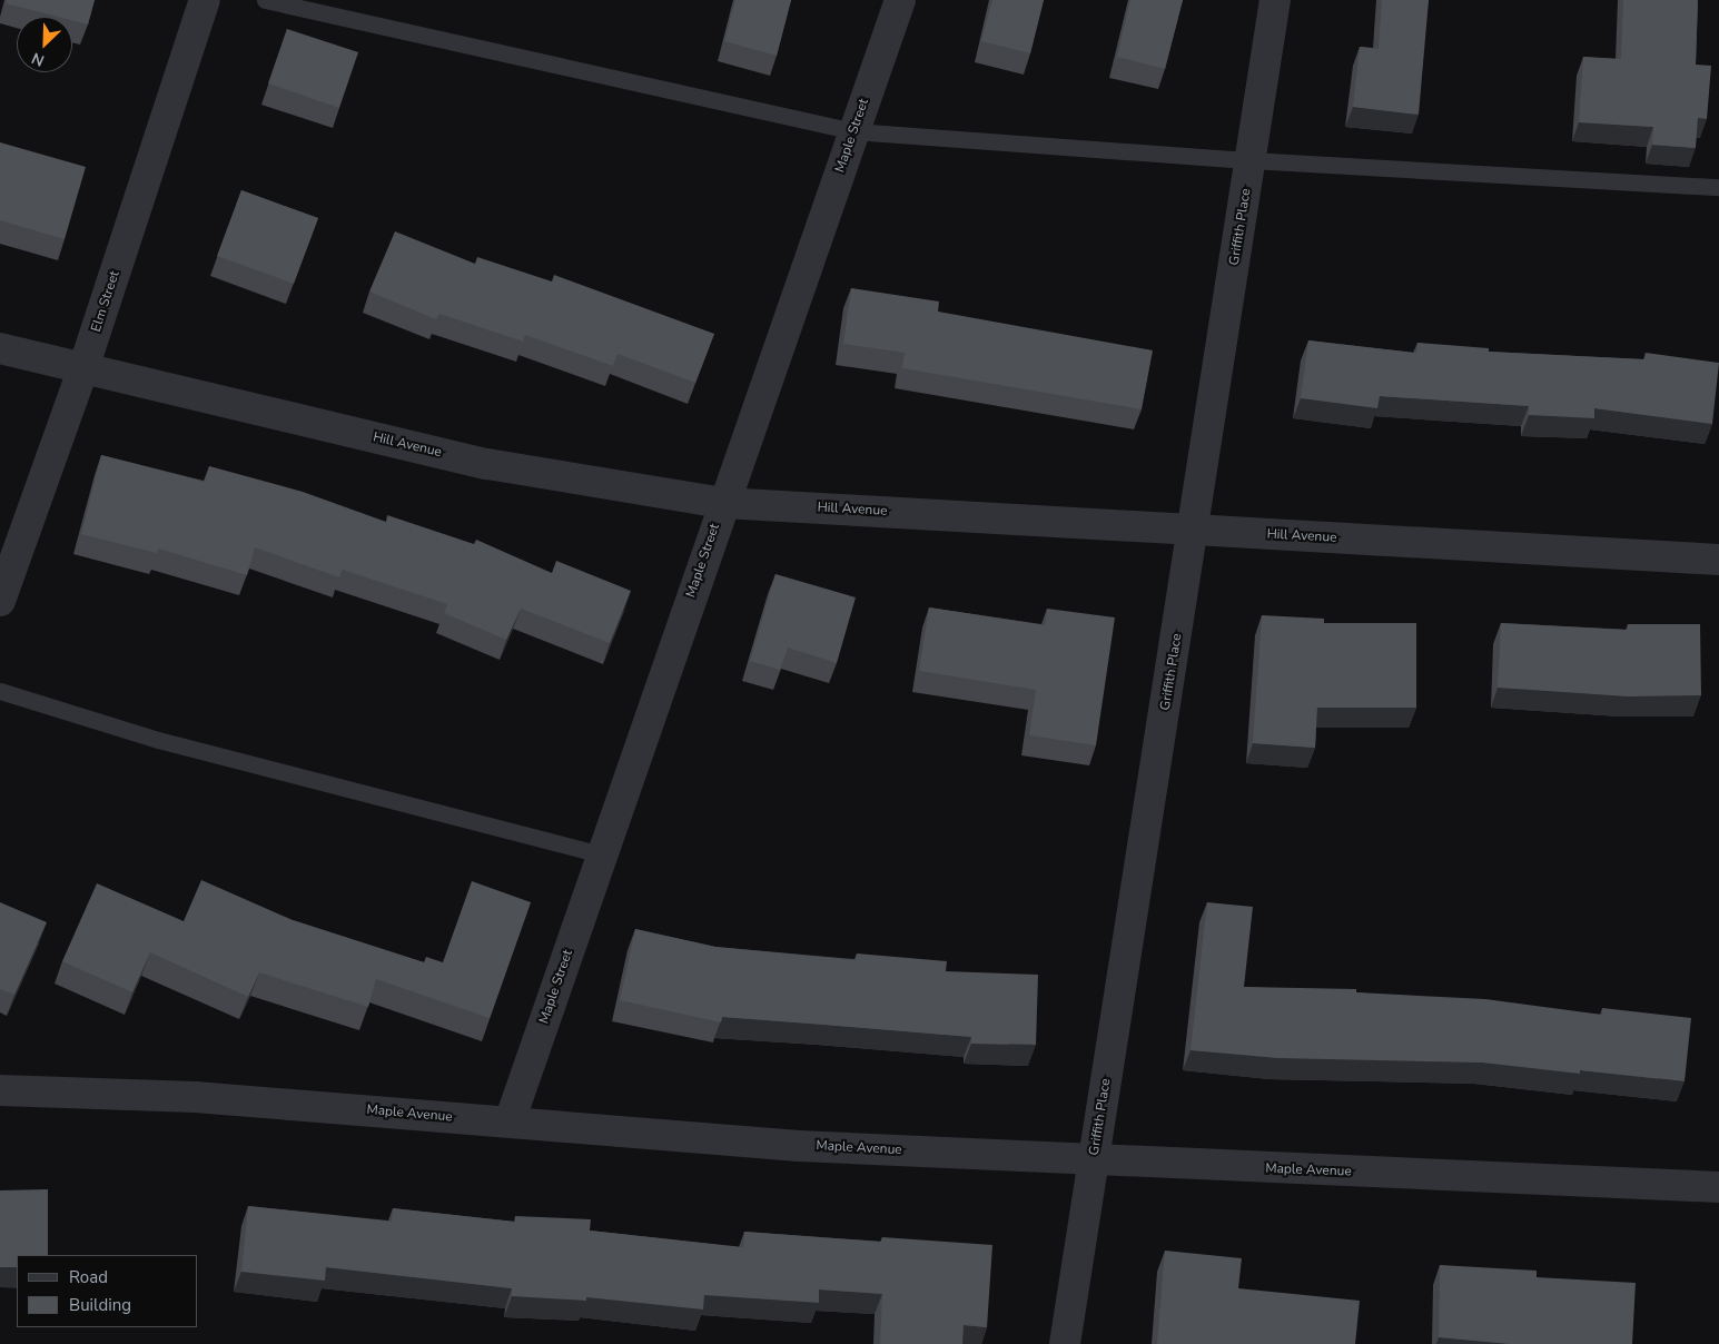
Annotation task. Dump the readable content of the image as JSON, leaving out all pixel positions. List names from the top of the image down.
{
  "streets": {
    "street": [
      "Maple Street",
      "Griffith Place",
      "Elm Street",
      "Hill Avenue",
      "Maple Avenue"
    ]
  },
  "crossings": [
    ["Maple Street", "Hill Avenue"],
    ["Maple Street", "Maple Avenue"],
    ["Griffith Place", "Hill Avenue"],
    ["Griffith Place", "Maple Avenue"],
    ["Elm Street", "Hill Avenue"]
  ],
  "legend": ["Road", "Building"],
  "north": "bottom left"
}
